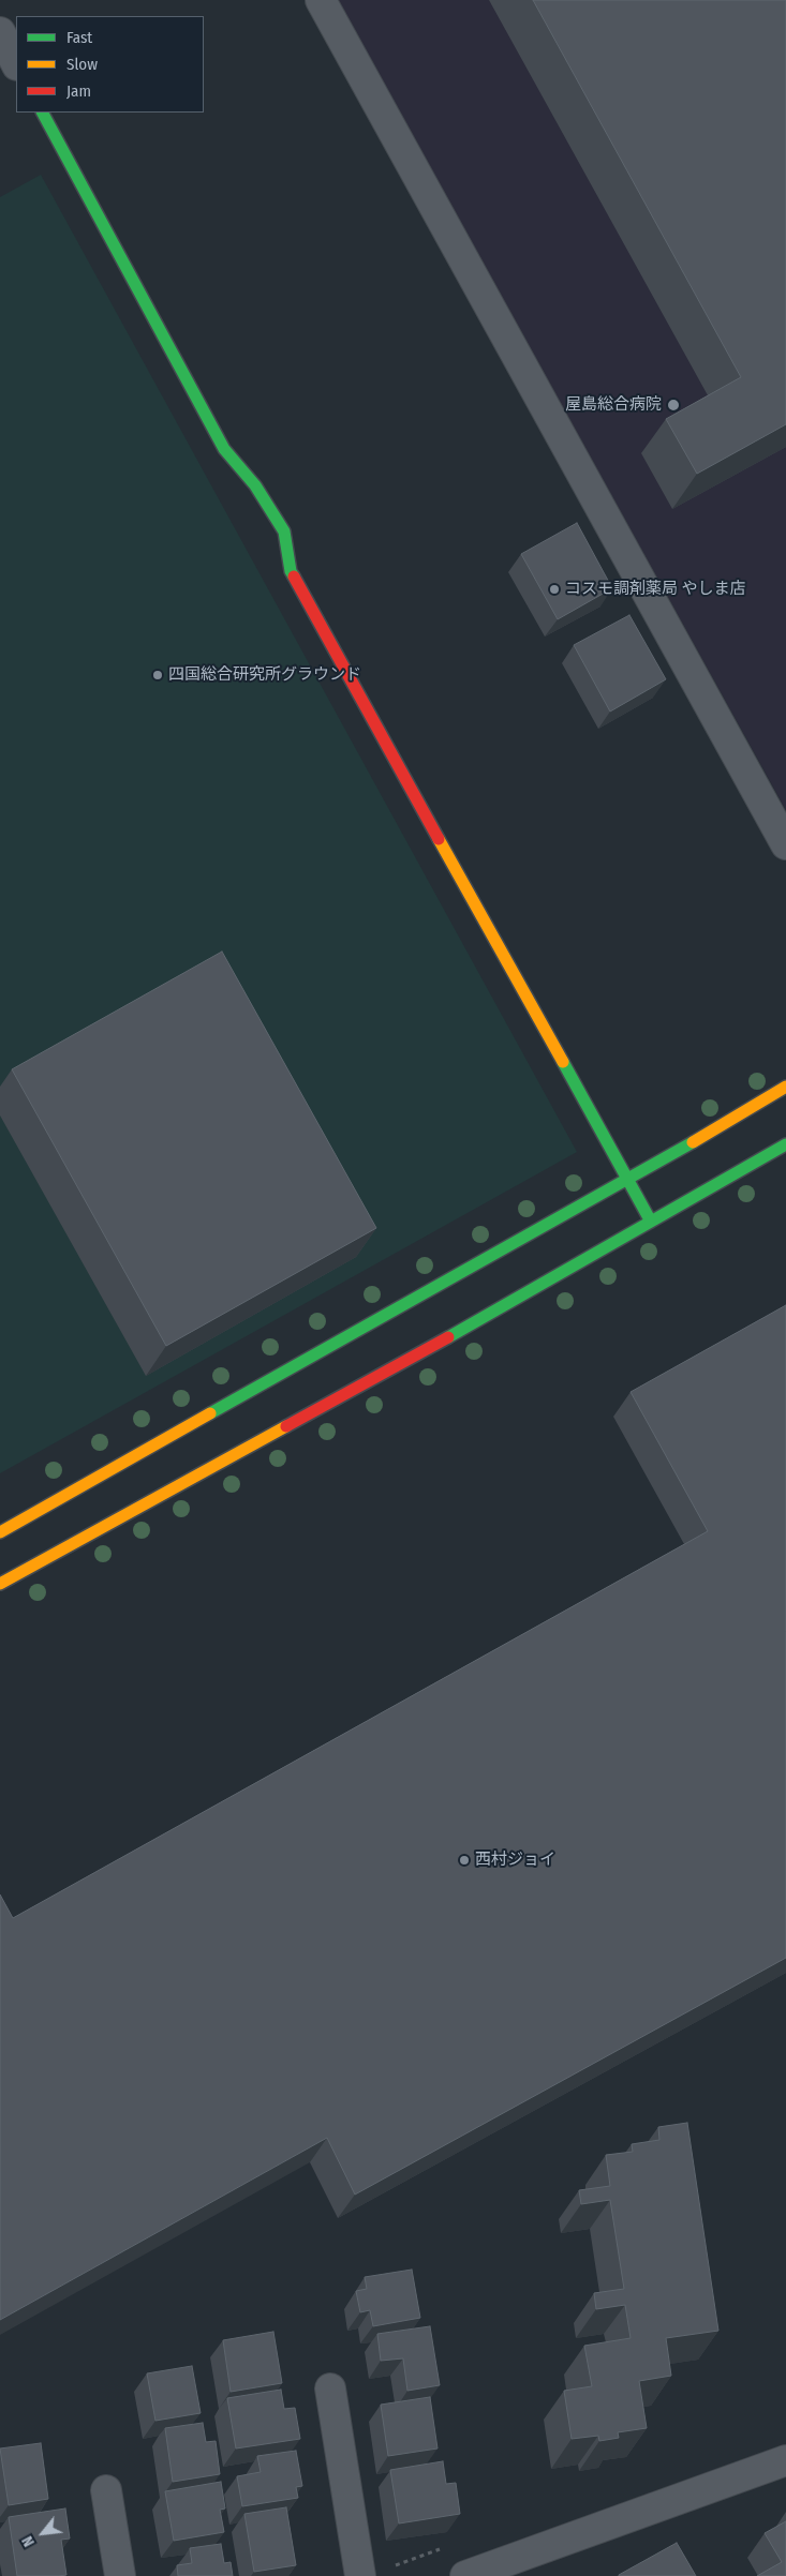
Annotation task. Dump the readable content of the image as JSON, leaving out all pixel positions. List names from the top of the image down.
{
  "places": [
    "屋島総合病院",
    "コスモ調剤薬局 やしま店",
    "四国総合研究所グラウンド",
    "西村ジョイ"
  ],
  "legend": ["Fast", "Slow", "Jam"],
  "north": "bottom left"
}
